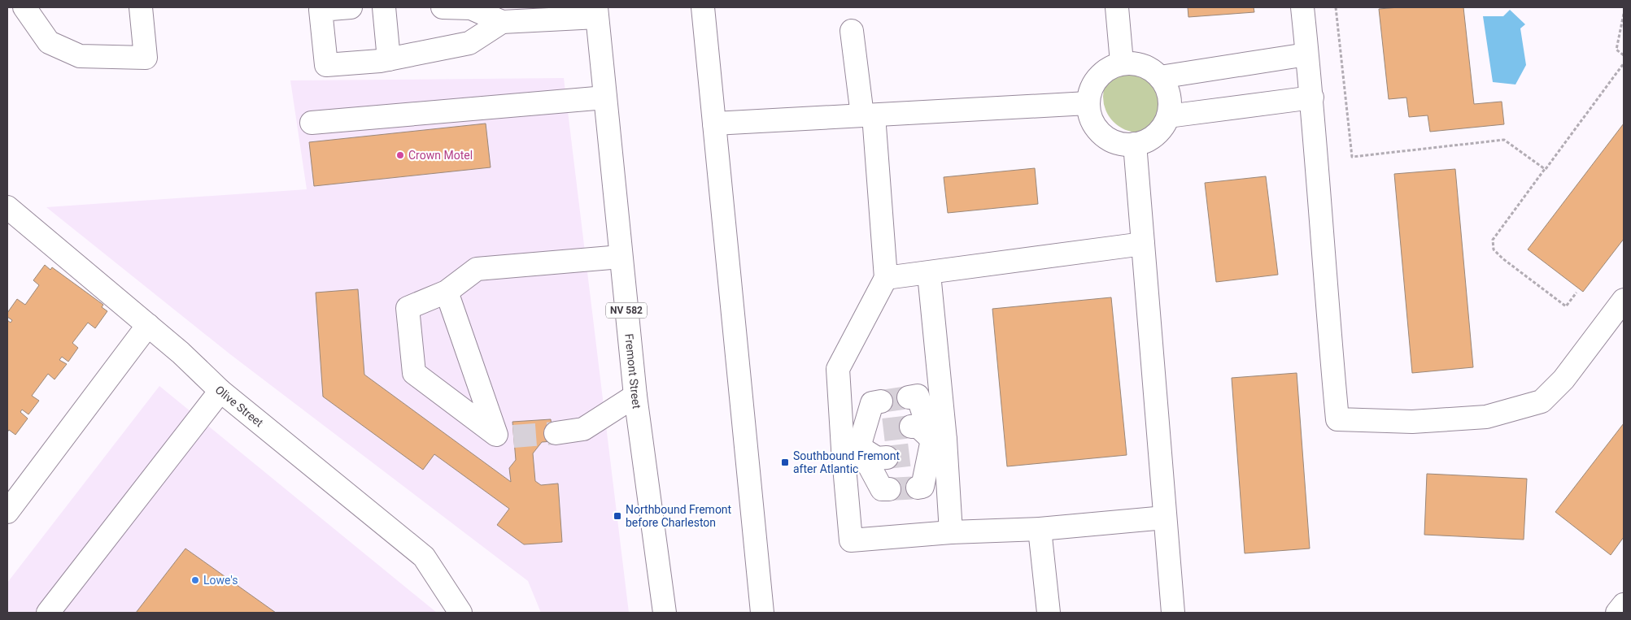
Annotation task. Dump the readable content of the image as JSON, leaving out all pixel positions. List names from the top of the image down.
{
  "streets": {
    "street": ["NV 582", "Fremont Street", "Olive Street"]
  },
  "places": {
    "other": ["Crown Motel", "Lowe's"],
    "transit": ["Southbound Fremont after Atlantic", "Northbound Fremont before Charleston"]
  }
}
